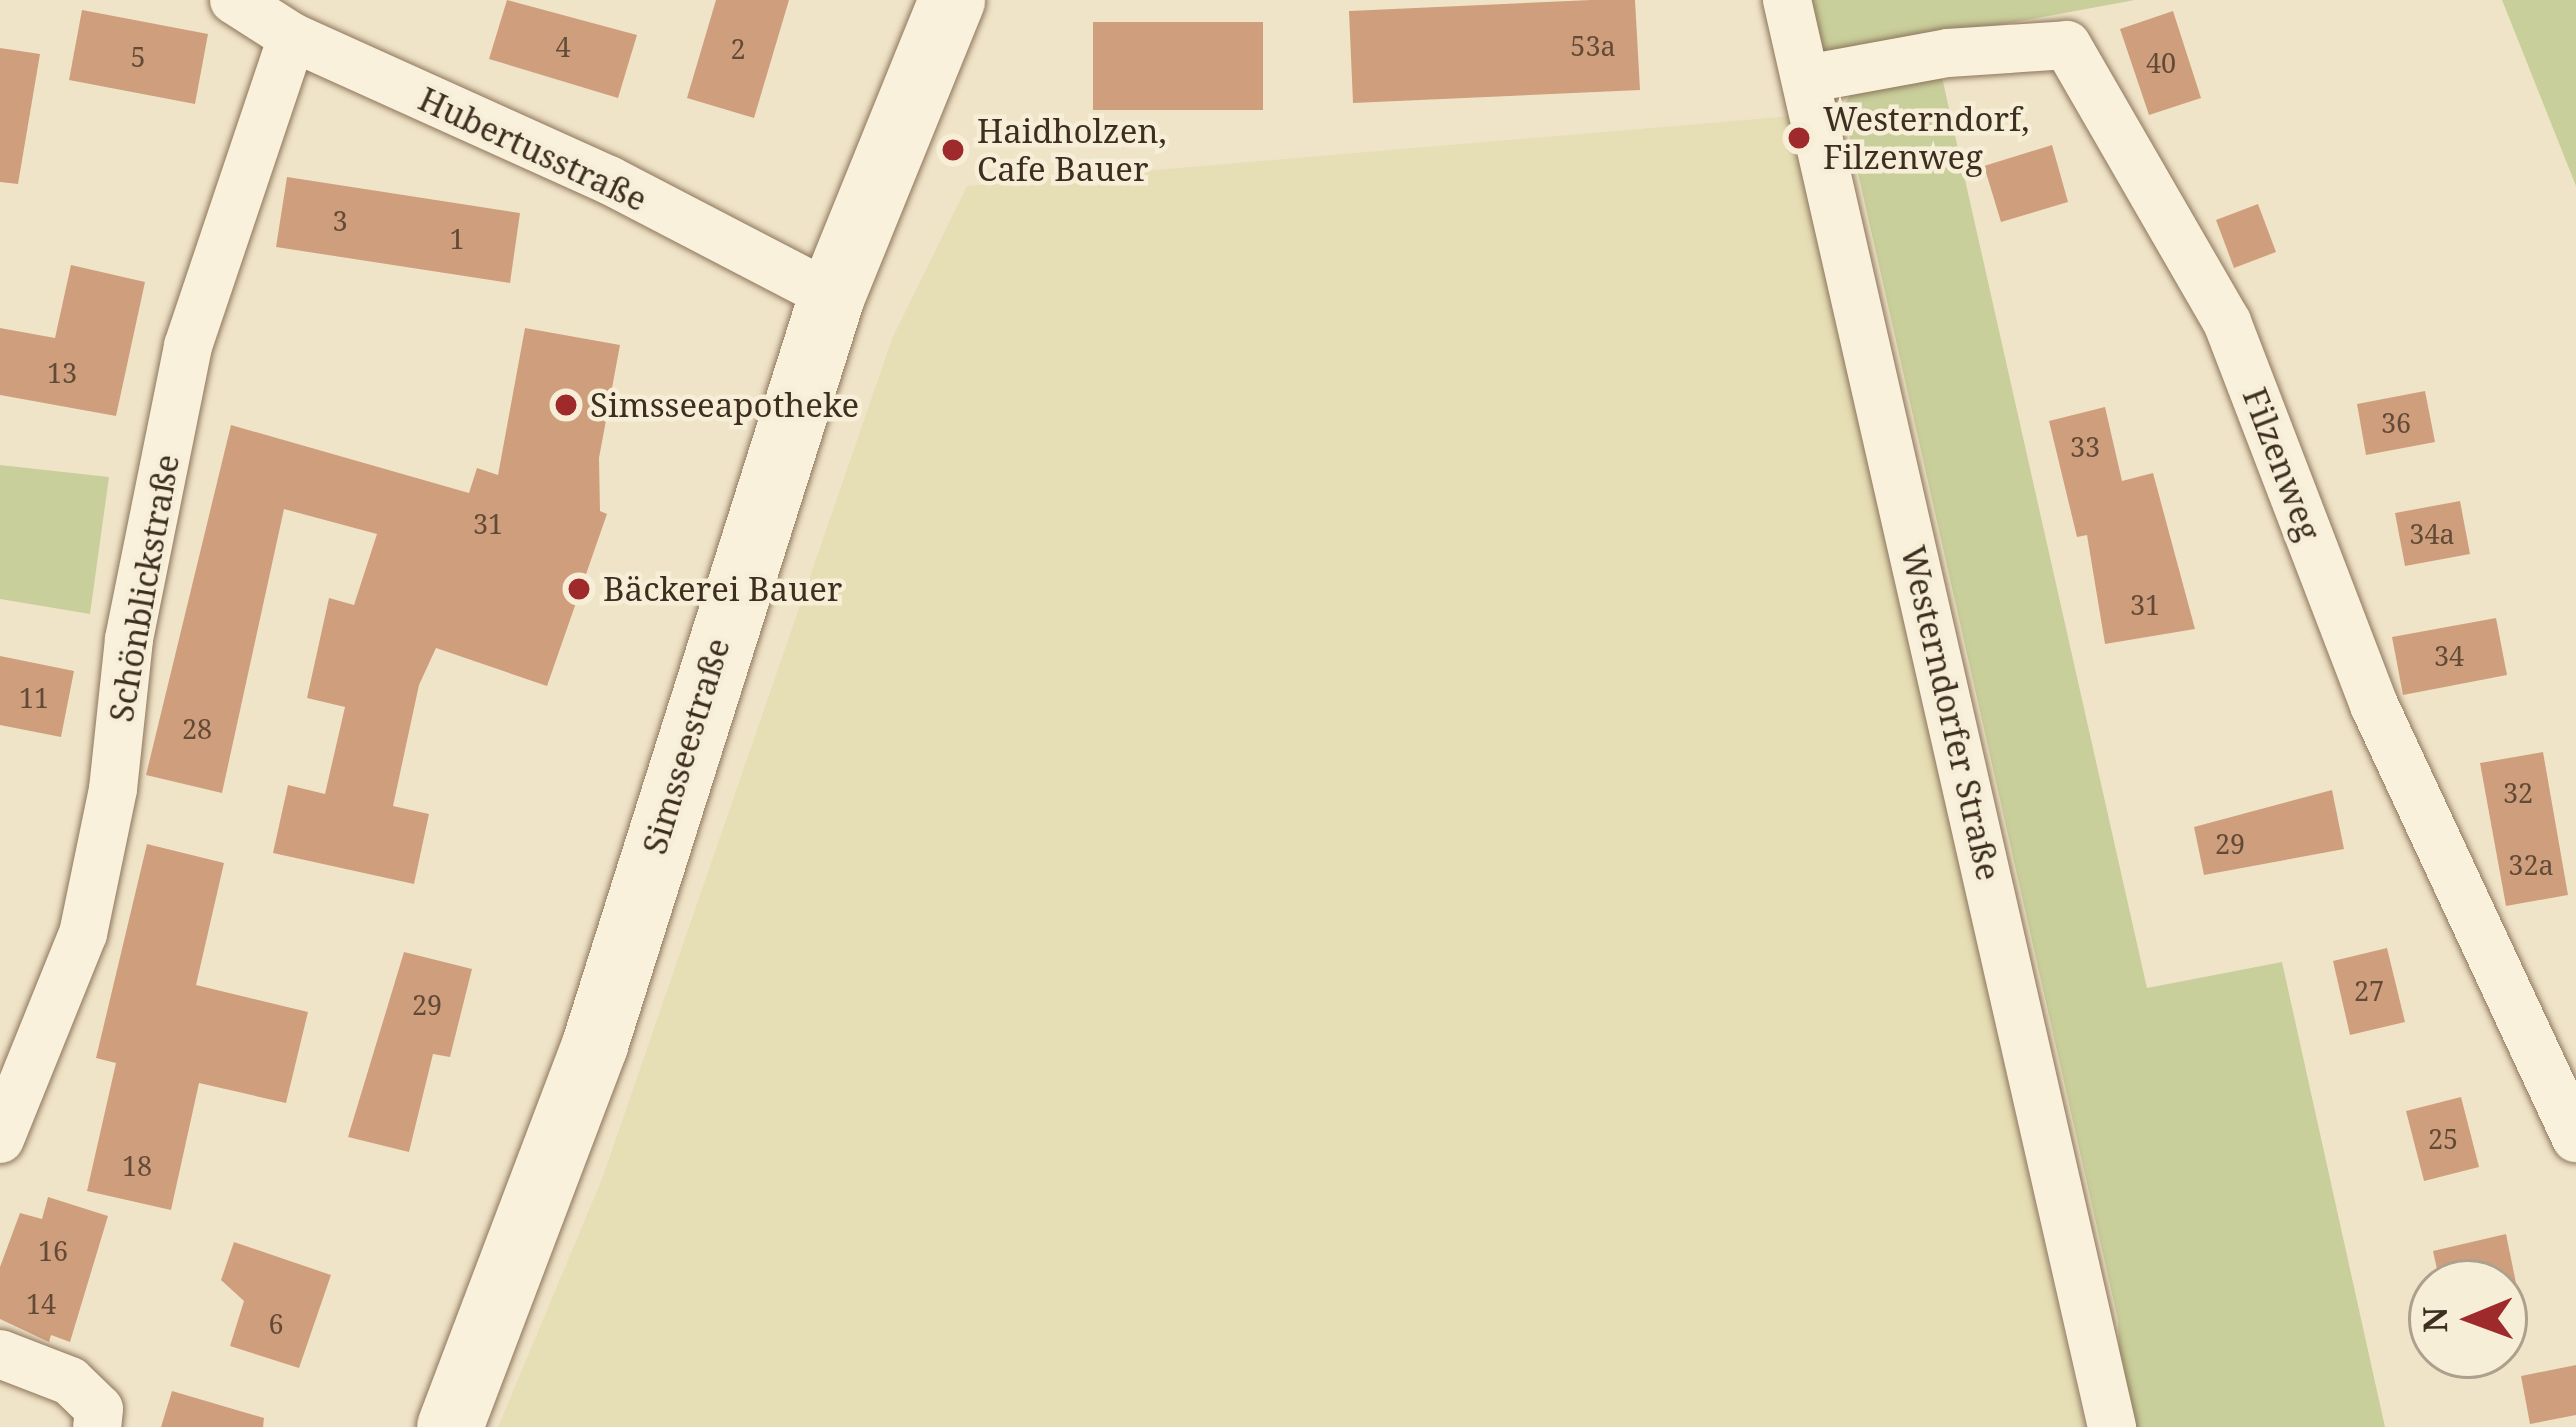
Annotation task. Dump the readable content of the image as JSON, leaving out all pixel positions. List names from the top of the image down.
{
  "streets": {
    "main road": ["Simsseestraße"],
    "street": [
      "Hubertusstraße",
      "Filzenweg",
      "Schönblickstraße",
      "Westerndorfer Straße"
    ]
  },
  "crossings": [
    ["Hubertusstraße", "Schönblickstraße"],
    ["Hubertusstraße", "Simsseestraße"],
    ["Filzenweg", "Westerndorfer Straße"]
  ],
  "places": [
    "Westerndorf, Filzenweg",
    "Haidholzen, Cafe Bauer",
    "Simsseeapotheke",
    "Bäckerei Bauer"
  ],
  "house_numbers": [
    "53a",
    "4",
    "2",
    "5",
    "40",
    "3",
    "1",
    "13",
    "36",
    "33",
    "31",
    "34a",
    "31",
    "34",
    "11",
    "28",
    "32",
    "29",
    "32a",
    "27",
    "29",
    "25",
    "18",
    "16",
    "14",
    "6"
  ],
  "north": "left"
}
